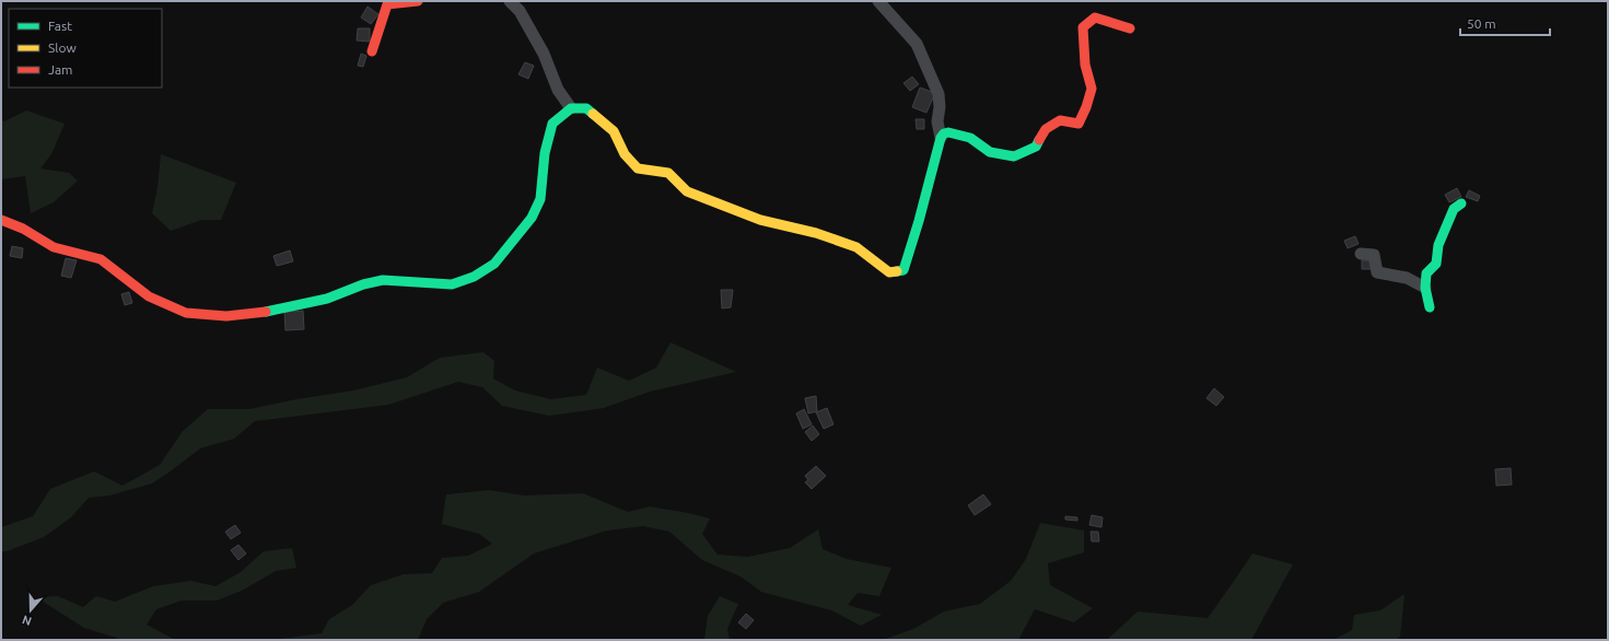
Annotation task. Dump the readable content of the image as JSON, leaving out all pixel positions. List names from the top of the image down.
{
  "legend": ["Fast", "Slow", "Jam"],
  "scale_bar": "50 m",
  "north": "bottom"
}
